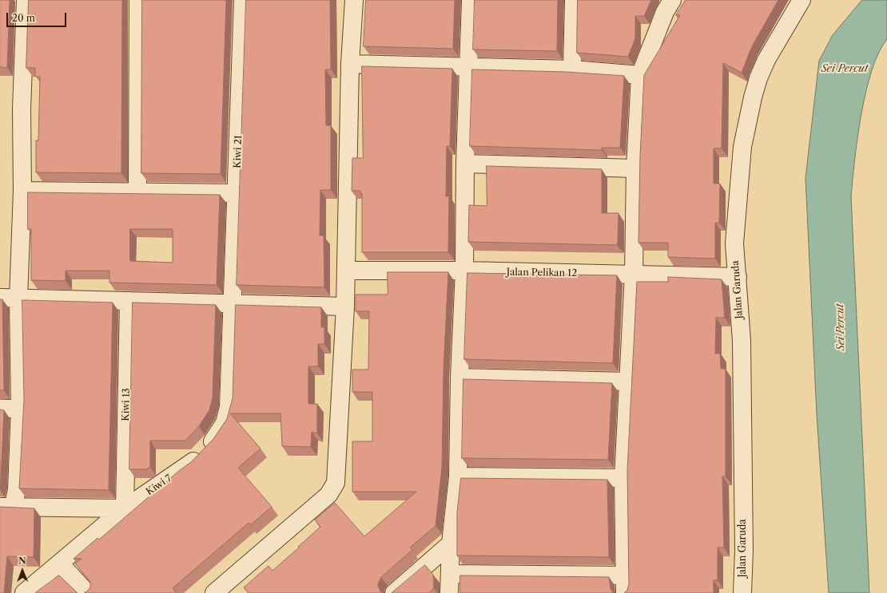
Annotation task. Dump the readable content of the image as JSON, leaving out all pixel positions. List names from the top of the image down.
{
  "streets": {
    "street": [
      "Kiwi 21",
      "Jalan Pelikan 12",
      "Jalan Garuda",
      "Kiwi 13",
      "Kiwi 7"
    ]
  },
  "crossings": [
    ["Kiwi 21", "Kiwi 7"],
    ["Jalan Pelikan 12", "Jalan Garuda"],
    ["Kiwi 13", "Kiwi 7"]
  ],
  "water": ["Sei Percut"],
  "scale_bar": "20 m",
  "north": "top"
}
